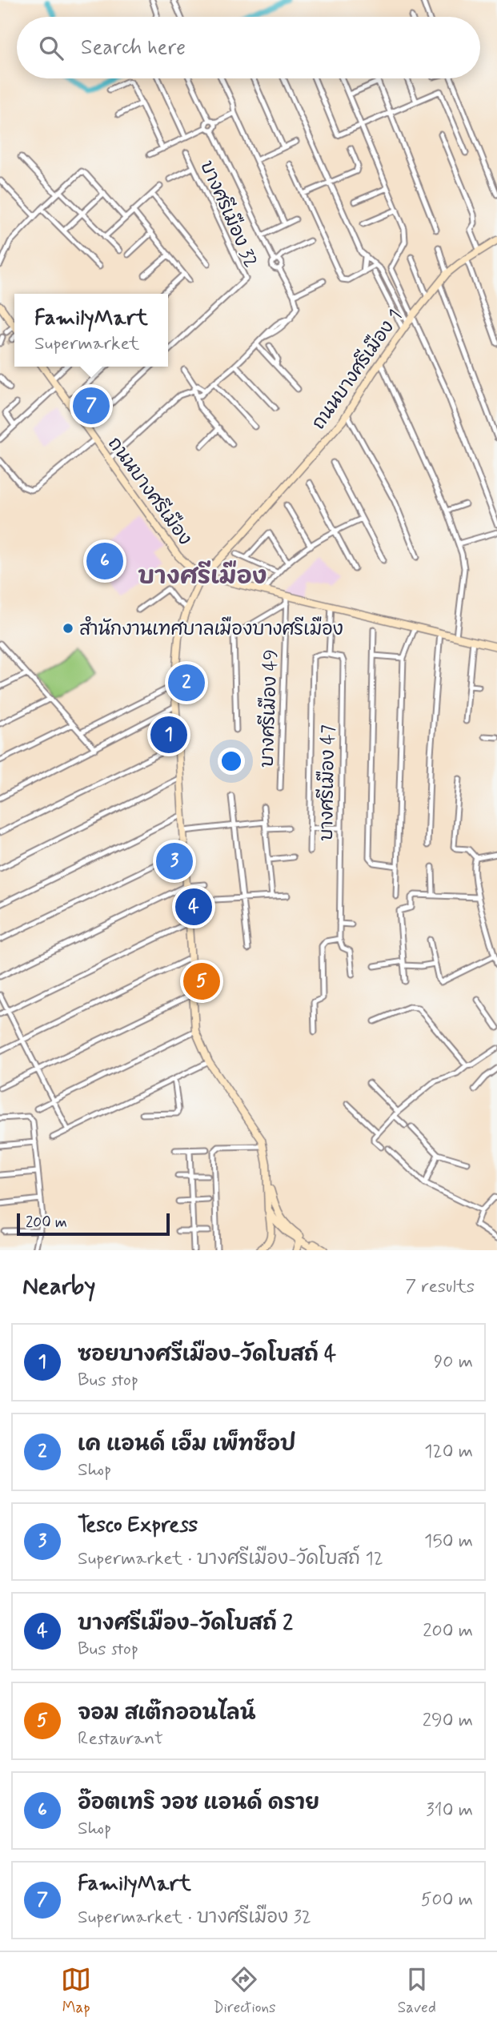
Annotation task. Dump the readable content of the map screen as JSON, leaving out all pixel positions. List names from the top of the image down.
{
  "streets": {
    "street": [
      "บางศรีเมือง 32",
      "ถนนบางศรีเมือง 1",
      "ถนนบางศรีเมือง",
      "บางศรีเมือง 49",
      "บางศรีเมือง 47"
    ]
  },
  "crossings": [
    ["ถนนบางศรีเมือง 1", "ถนนบางศรีเมือง"],
    ["ถนนบางศรีเมือง", "บางศรีเมือง 49"]
  ],
  "districts": ["บางศรีเมือง"],
  "places": ["สำนักงานเทศบาลเมืองบางศรีเมือง"],
  "scale_bar": "200 m",
  "page": {
    "search": "Search here",
    "popup": ["FamilyMart", "Supermarket"],
    "pins": [
      "7",
      "6",
      "2",
      "1",
      "3",
      "4",
      "5"
    ],
    "scale": "200 m",
    "heading": ["Nearby", "7 results"],
    "list": [
      {
        "mark": "1",
        "name": "ซอยบางศรีเมือง-วัดโบสถ์ 4",
        "note": "Bus stop",
        "value": "90 m"
      },
      {
        "mark": "2",
        "name": "เค แอนด์ เอ็ม เพ็ทช็อป",
        "note": "Shop",
        "value": "120 m"
      },
      {
        "mark": "3",
        "name": "Tesco Express",
        "note": "Supermarket · บางศรีเมือง-วัดโบสถ์ 12",
        "value": "150 m"
      },
      {
        "mark": "4",
        "name": "บางศรีเมือง-วัดโบสถ์ 2",
        "note": "Bus stop",
        "value": "200 m"
      },
      {
        "mark": "5",
        "name": "จอม สเต๊กออนไลน์",
        "note": "Restaurant",
        "value": "290 m"
      },
      {
        "mark": "6",
        "name": "อ๊อตเทริ วอช แอนด์ ดราย",
        "note": "Shop",
        "value": "310 m"
      },
      {
        "mark": "7",
        "name": "FamilyMart",
        "note": "Supermarket · บางศรีเมือง 32",
        "value": "500 m"
      }
    ],
    "nav": ["Map", "Directions", "Saved"]
  }
}
